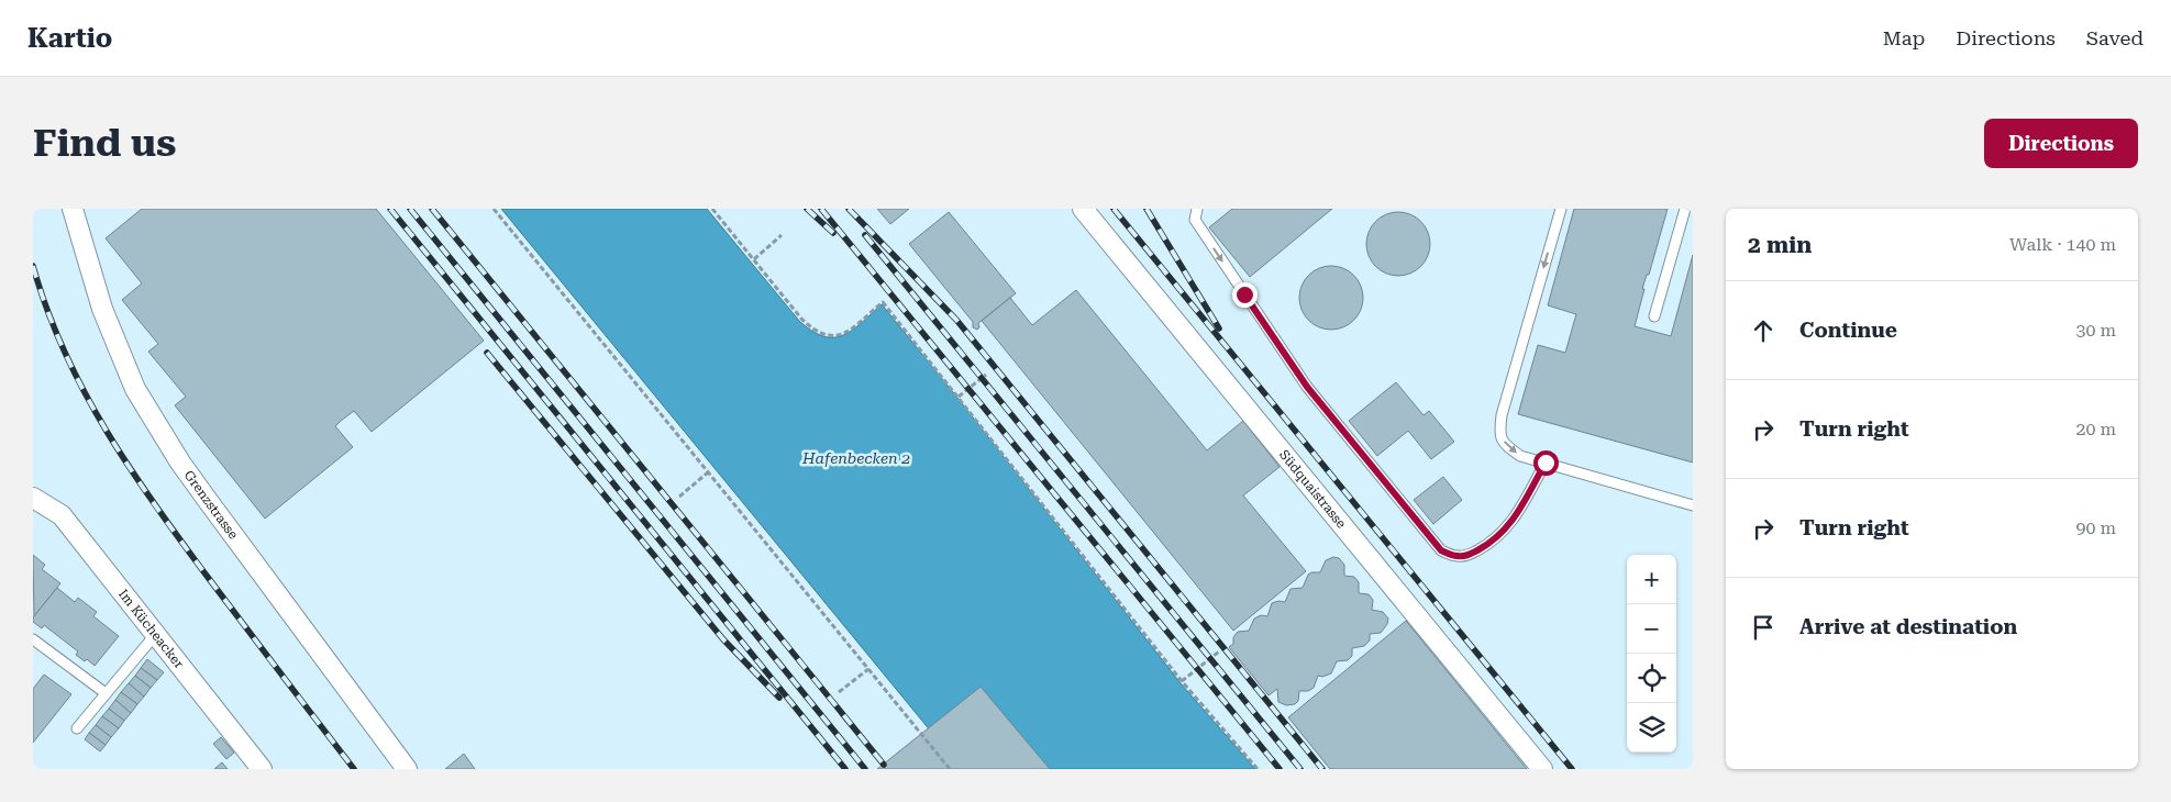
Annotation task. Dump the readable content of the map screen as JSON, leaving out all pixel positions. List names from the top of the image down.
{
  "streets": {
    "street": ["Südquaistrasse", "Grenzstrasse", "Im Kücheacker"]
  },
  "water": ["Hafenbecken 2"],
  "page": {
    "header": "Kartio",
    "nav": ["Map", "Directions", "Saved"],
    "buttons": "Directions",
    "title": "Find us",
    "heading": ["2 min", "Walk · 140 m"],
    "list": [
      ["Continue", "30 m"],
      ["Turn right", "20 m"],
      ["Turn right", "90 m"],
      "Arrive at destination"
    ],
    "map_buttons": ["+", "−"]
  }
}
